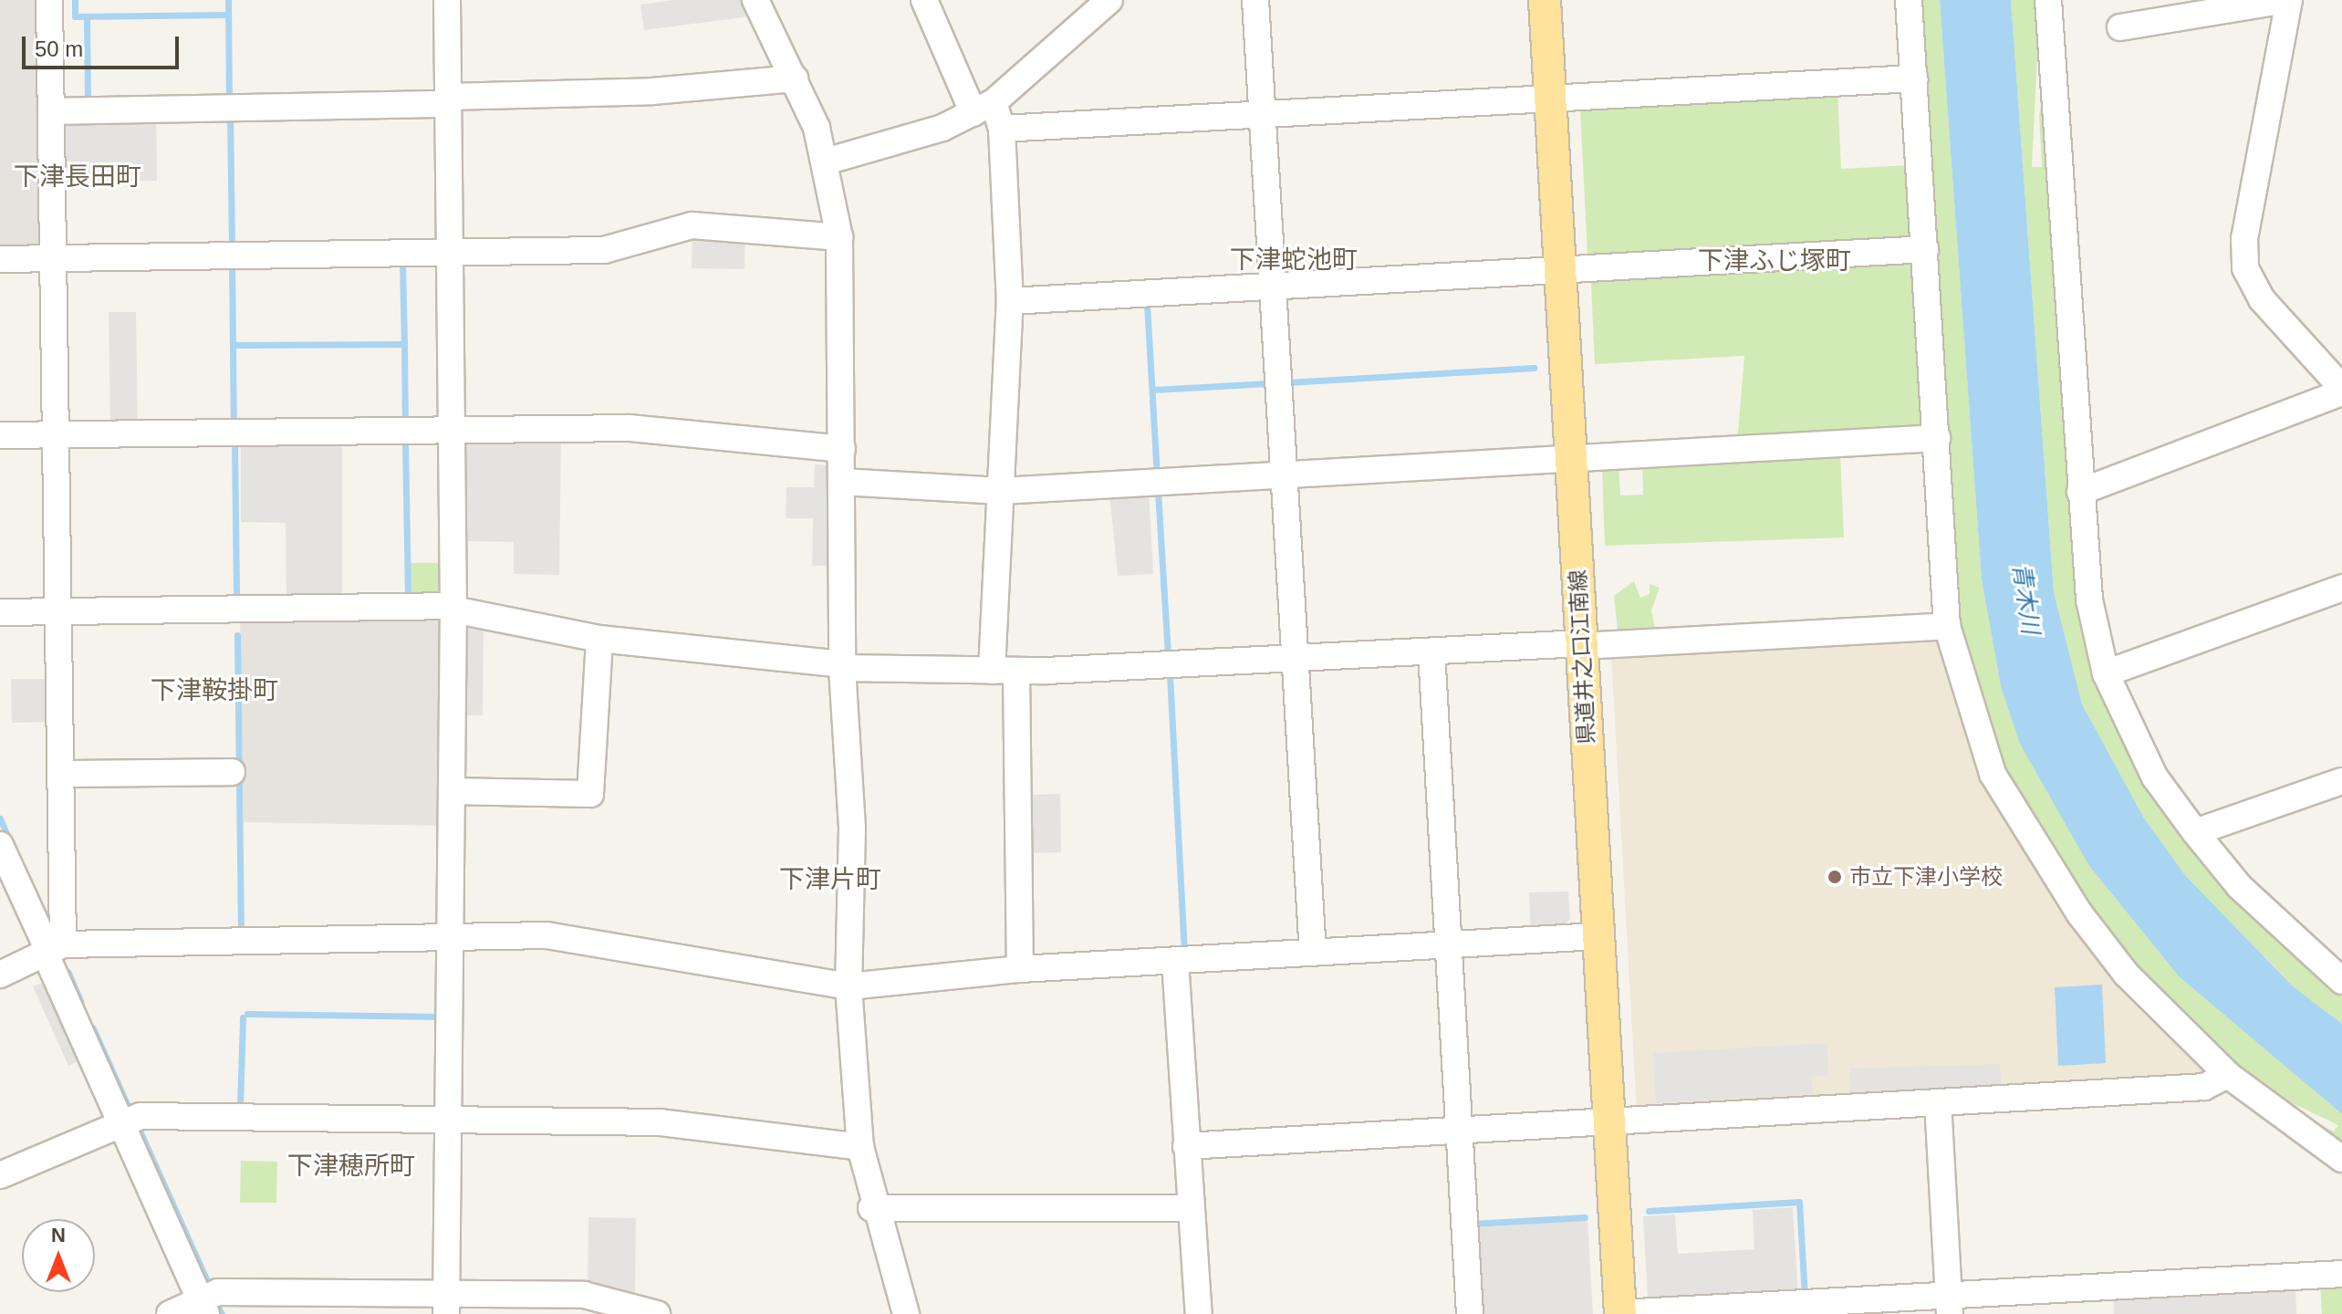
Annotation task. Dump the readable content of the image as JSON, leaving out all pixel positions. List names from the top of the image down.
{
  "streets": {
    "main road": ["県道井之口江南線"]
  },
  "districts": [
    "下津長田町",
    "下津蛇池町",
    "下津ふじ塚町",
    "下津鞍掛町",
    "下津片町",
    "下津穂所町"
  ],
  "water": ["青木川"],
  "places": ["市立下津小学校"],
  "scale_bar": "50 m",
  "north": "top"
}
